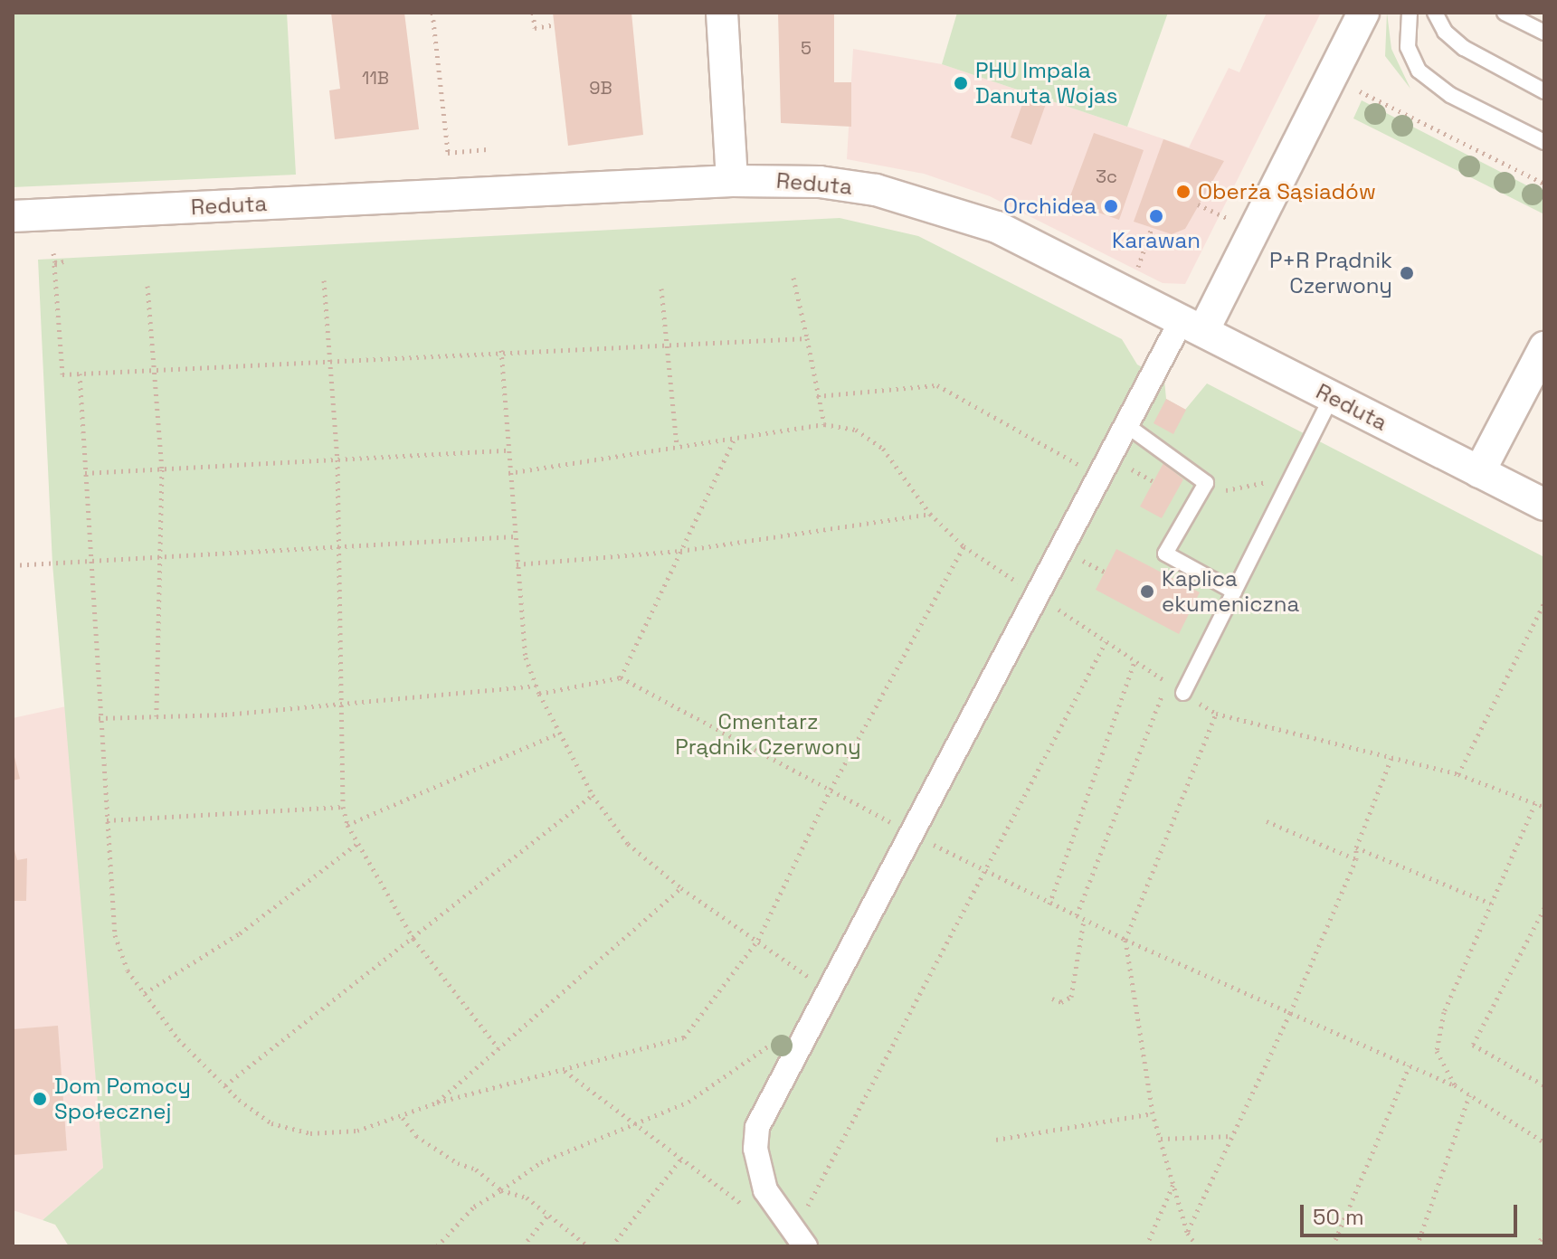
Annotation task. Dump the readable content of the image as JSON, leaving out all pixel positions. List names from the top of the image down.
{
  "streets": {
    "street": ["Reduta"]
  },
  "parks": ["Cmentarz Prądnik Czerwony"],
  "places": [
    "PHU Impala Danuta Wojas",
    "Oberża Sąsiadów",
    "Orchidea",
    "Karawan",
    "P+R Prądnik Czerwony",
    "Kaplica ekumeniczna",
    "Dom Pomocy Społecznej"
  ],
  "house_numbers": [
    "5",
    "11B",
    "9B",
    "3c"
  ],
  "scale_bar": "50 m"
}
